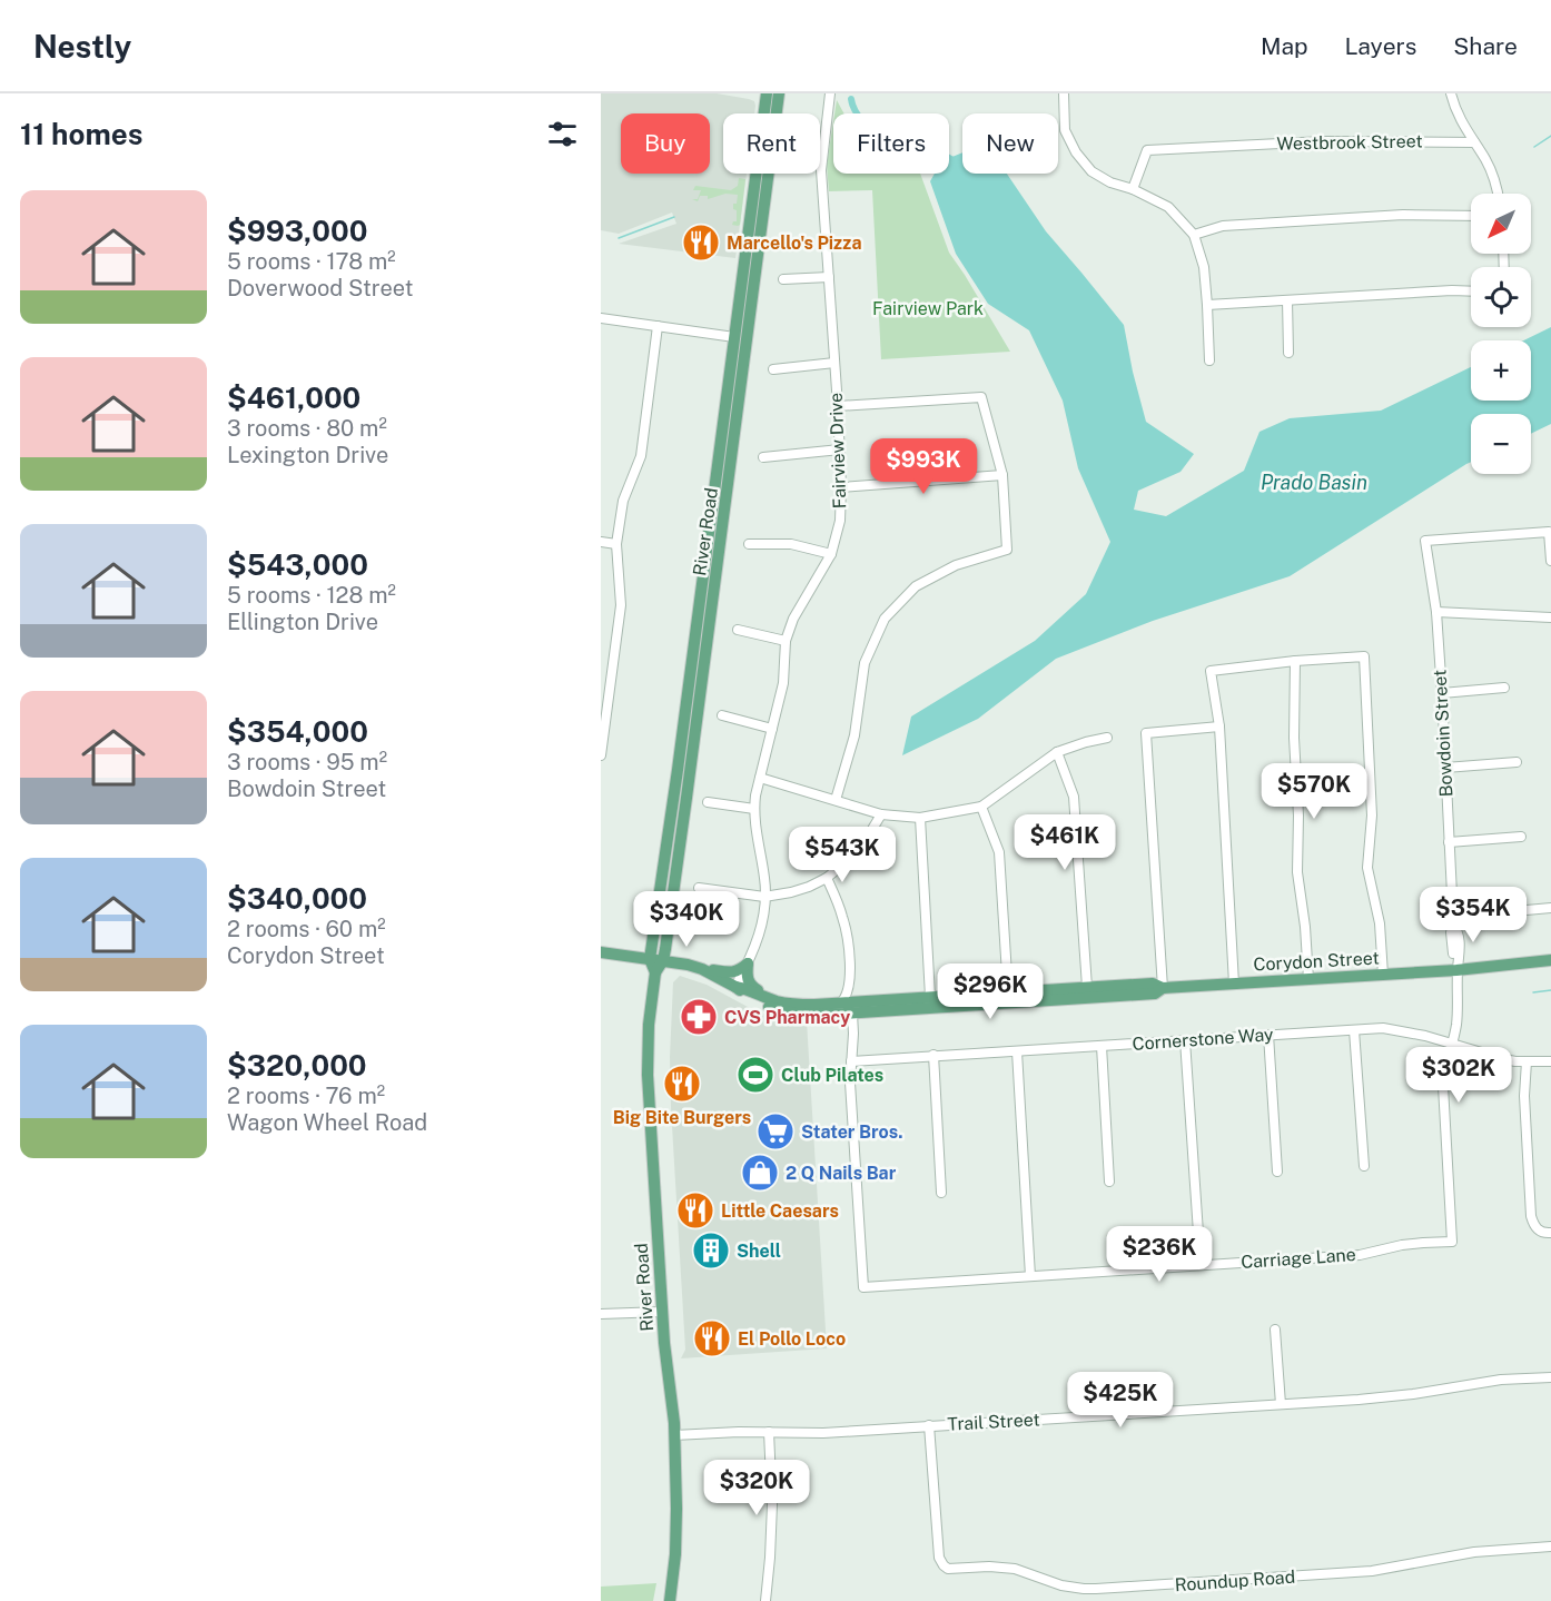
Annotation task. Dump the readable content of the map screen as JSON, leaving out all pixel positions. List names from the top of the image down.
{
  "streets": {
    "main road": ["River Road", "Corydon Street"],
    "street": [
      "Westbrook Street",
      "Fairview Drive",
      "Bowdoin Street",
      "Cornerstone Way",
      "Carriage Lane",
      "Trail Street",
      "Roundup Road"
    ]
  },
  "crossings": [
    ["Fairview Drive", "Corydon Street"],
    ["River Road", "Corydon Street"],
    ["River Road", "Trail Street"],
    ["Bowdoin Street", "Corydon Street"],
    ["Bowdoin Street", "Cornerstone Way"],
    ["Bowdoin Street", "Carriage Lane"],
    ["Cornerstone Way", "Carriage Lane"],
    ["Trail Street", "Roundup Road"]
  ],
  "water": ["Prado Basin"],
  "parks": ["Fairview Park"],
  "places": {
    "restaurant": [
      "Marcello's Pizza",
      "Big Bite Burgers",
      "Little Caesars",
      "El Pollo Loco"
    ],
    "pharmacy": ["CVS Pharmacy"],
    "sports": ["Club Pilates"],
    "supermarket": ["Stater Bros."],
    "shop": ["2 Q Nails Bar"],
    "building": ["Shell"]
  },
  "north": "bottom left",
  "page": {
    "header": "Nestly",
    "nav": ["Map", "Layers", "Share"],
    "heading": "11 homes",
    "chip": [
      "Buy",
      "Rent",
      "Filters",
      "New"
    ],
    "list": [
      {
        "name": "$993,000",
        "note": "5 rooms · 178 m² · Doverwood Street"
      },
      {
        "name": "$461,000",
        "note": "3 rooms · 80 m² · Lexington Drive"
      },
      {
        "name": "$543,000",
        "note": "5 rooms · 128 m² · Ellington Drive"
      },
      {
        "name": "$354,000",
        "note": "3 rooms · 95 m² · Bowdoin Street"
      },
      {
        "name": "$340,000",
        "note": "2 rooms · 60 m² · Corydon Street"
      },
      {
        "name": "$320,000",
        "note": "2 rooms · 76 m² · Wagon Wheel Road"
      }
    ],
    "map_buttons": ["+", "−"],
    "price": [
      "$993K",
      "$570K",
      "$461K",
      "$543K",
      "$354K",
      "$340K",
      "$296K",
      "$302K",
      "$236K",
      "$425K",
      "$320K"
    ]
  }
}
